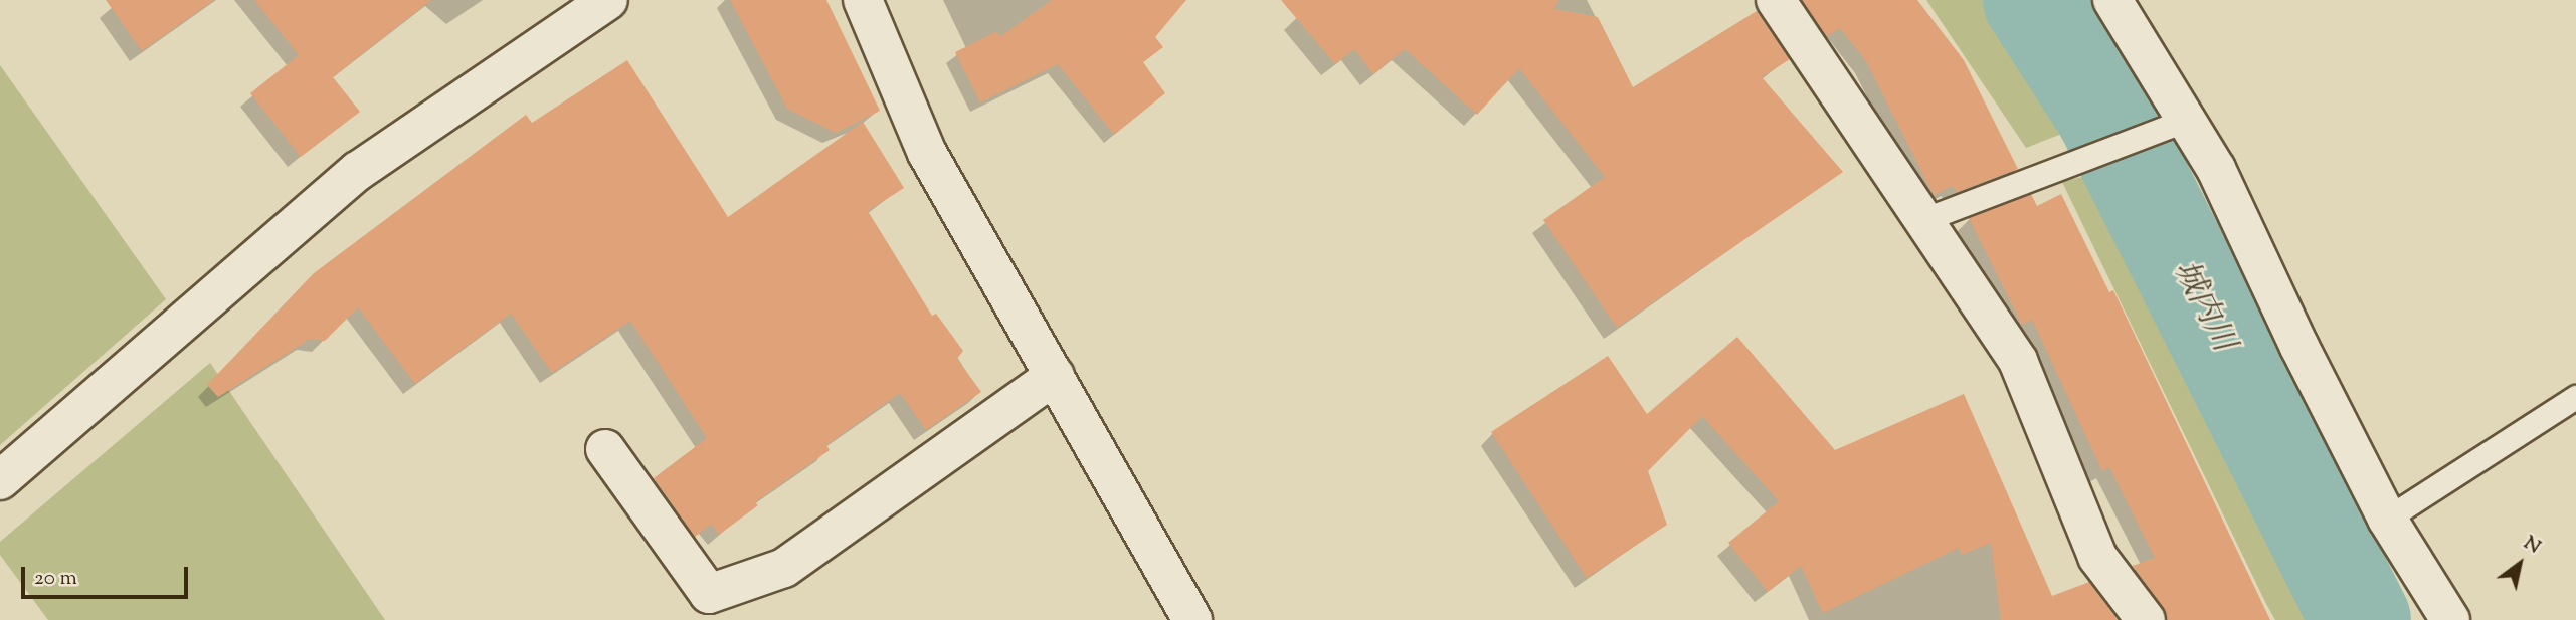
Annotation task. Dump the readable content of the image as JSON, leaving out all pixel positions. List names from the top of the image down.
{
  "water": ["城内川"],
  "scale_bar": "20 m",
  "north": "top right"
}
